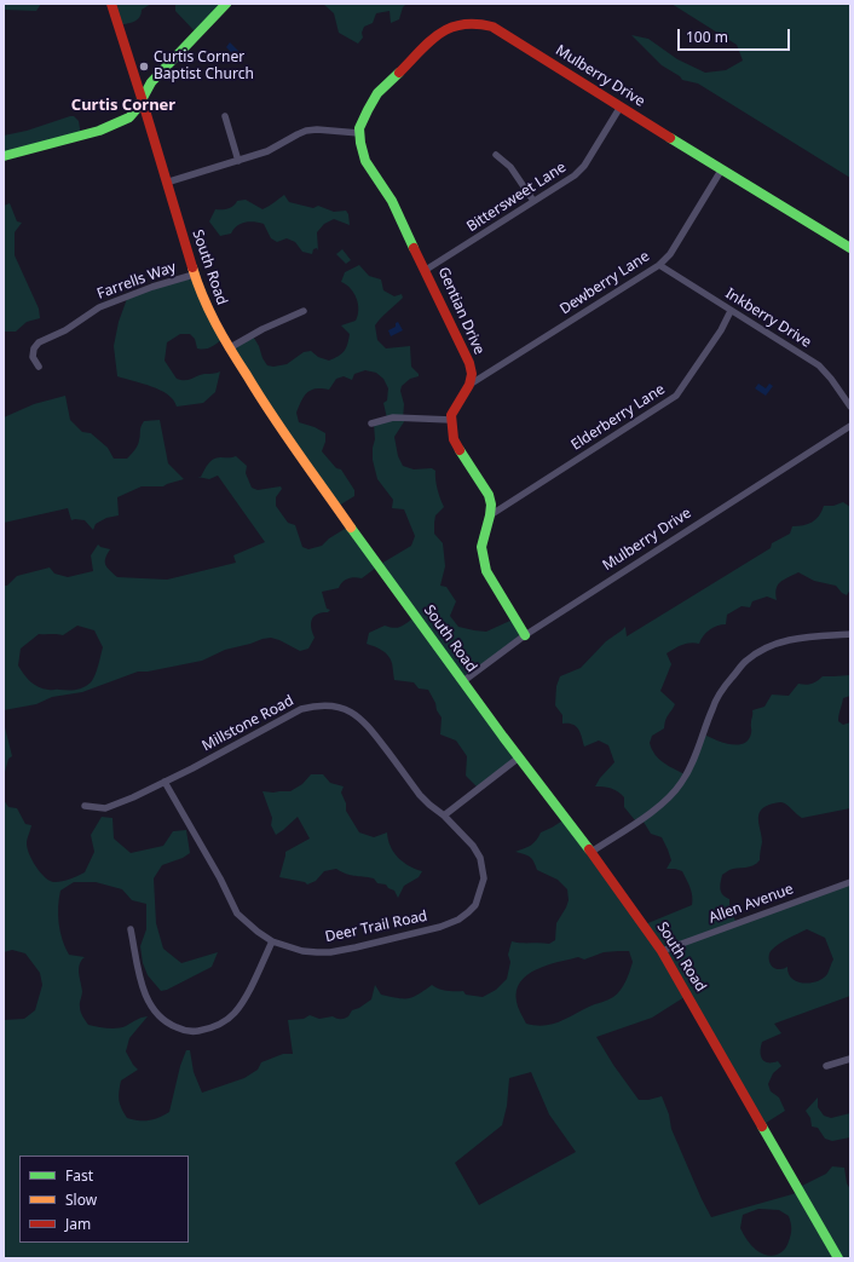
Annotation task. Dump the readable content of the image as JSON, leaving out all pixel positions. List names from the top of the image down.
{
  "streets": {
    "street": [
      "Mulberry Drive",
      "Bittersweet Lane",
      "South Road",
      "Farrells Way",
      "Dewberry Lane",
      "Gentian Drive",
      "Inkberry Drive",
      "Elderberry Lane",
      "Millstone Road",
      "Allen Avenue",
      "Deer Trail Road"
    ]
  },
  "crossings": [
    ["Mulberry Drive", "Bittersweet Lane"],
    ["Mulberry Drive", "South Road"],
    ["Mulberry Drive", "Dewberry Lane"],
    ["Mulberry Drive", "Gentian Drive"],
    ["Bittersweet Lane", "Gentian Drive"],
    ["South Road", "Farrells Way"],
    ["South Road", "Allen Avenue"],
    ["Dewberry Lane", "Gentian Drive"],
    ["Dewberry Lane", "Inkberry Drive"],
    ["Inkberry Drive", "Elderberry Lane"],
    ["Millstone Road", "Deer Trail Road"]
  ],
  "districts": ["Curtis Corner"],
  "places": ["Curtis Corner Baptist Church"],
  "legend": ["Fast", "Slow", "Jam"],
  "scale_bar": "100 m"
}
